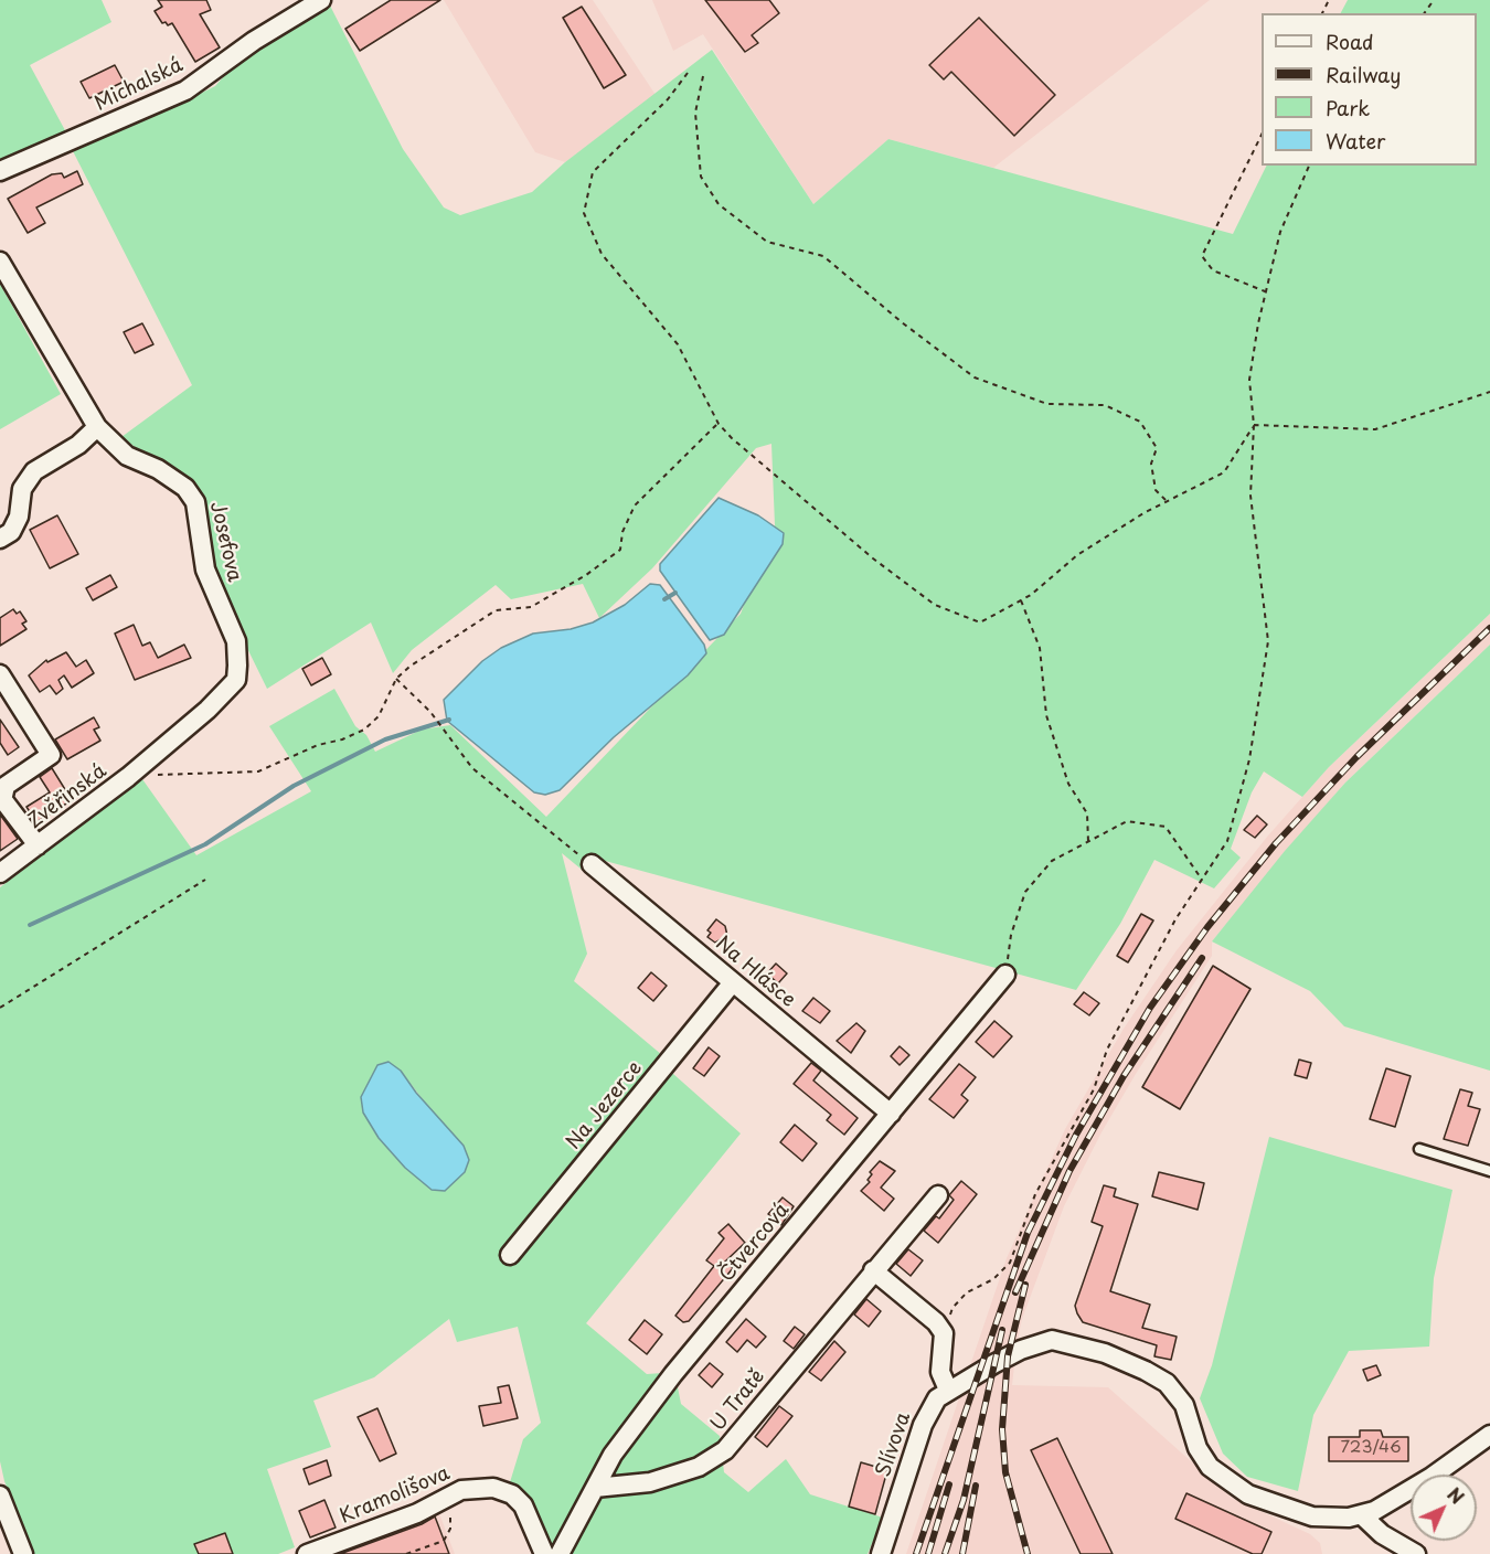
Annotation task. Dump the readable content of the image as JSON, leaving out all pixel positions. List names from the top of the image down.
{
  "streets": {
    "street": [
      "Michalská",
      "Josefova",
      "Zvěřinská",
      "Na Hlásce",
      "Na Jezerce",
      "Čtvercová",
      "U Tratě",
      "Slívova",
      "Kramolišova"
    ]
  },
  "crossings": [
    ["Josefova", "Zvěřinská"],
    ["Na Hlásce", "Na Jezerce"],
    ["Na Hlásce", "Čtvercová"],
    ["Čtvercová", "U Tratě"]
  ],
  "house_numbers": ["723/46"],
  "legend": [
    "Road",
    "Railway",
    "Park",
    "Water"
  ],
  "north": "top right"
}
